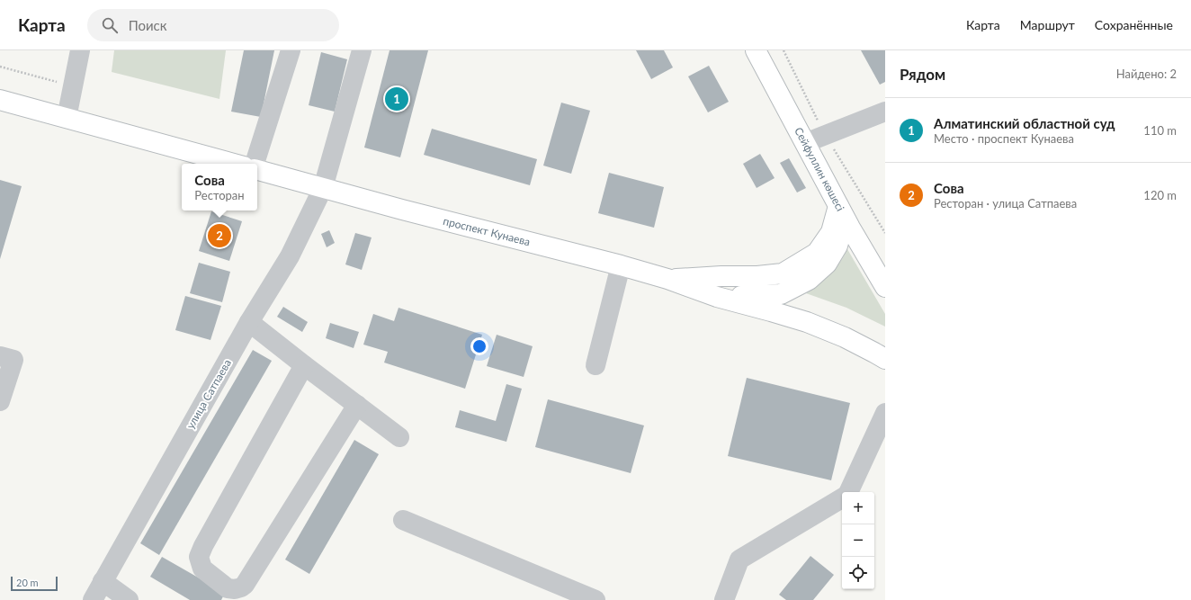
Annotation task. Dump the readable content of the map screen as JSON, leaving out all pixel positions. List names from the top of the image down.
{
  "streets": {
    "main road": ["Сейфуллин көшесі", "проспект Кунаева"],
    "street": ["улица Сатпаева"]
  },
  "crossings": [
    ["проспект Кунаева", "улица Сатпаева"]
  ],
  "scale_bar": "20 m",
  "page": {
    "header": "Карта",
    "search": "Поиск",
    "nav": ["Карта", "Маршрут", "Сохранённые"],
    "heading": ["Рядом", "Найдено: 2"],
    "pins": ["1", "2"],
    "list": [
      {
        "mark": "1",
        "name": "Алматинский областной суд",
        "note": "Место · проспект Кунаева",
        "value": "110 m"
      },
      {
        "mark": "2",
        "name": "Сова",
        "note": "Ресторан · улица Сатпаева",
        "value": "120 m"
      }
    ],
    "popup": ["Сова", "Ресторан"],
    "map_buttons": ["+", "−"],
    "scale": "20 m"
  }
}
